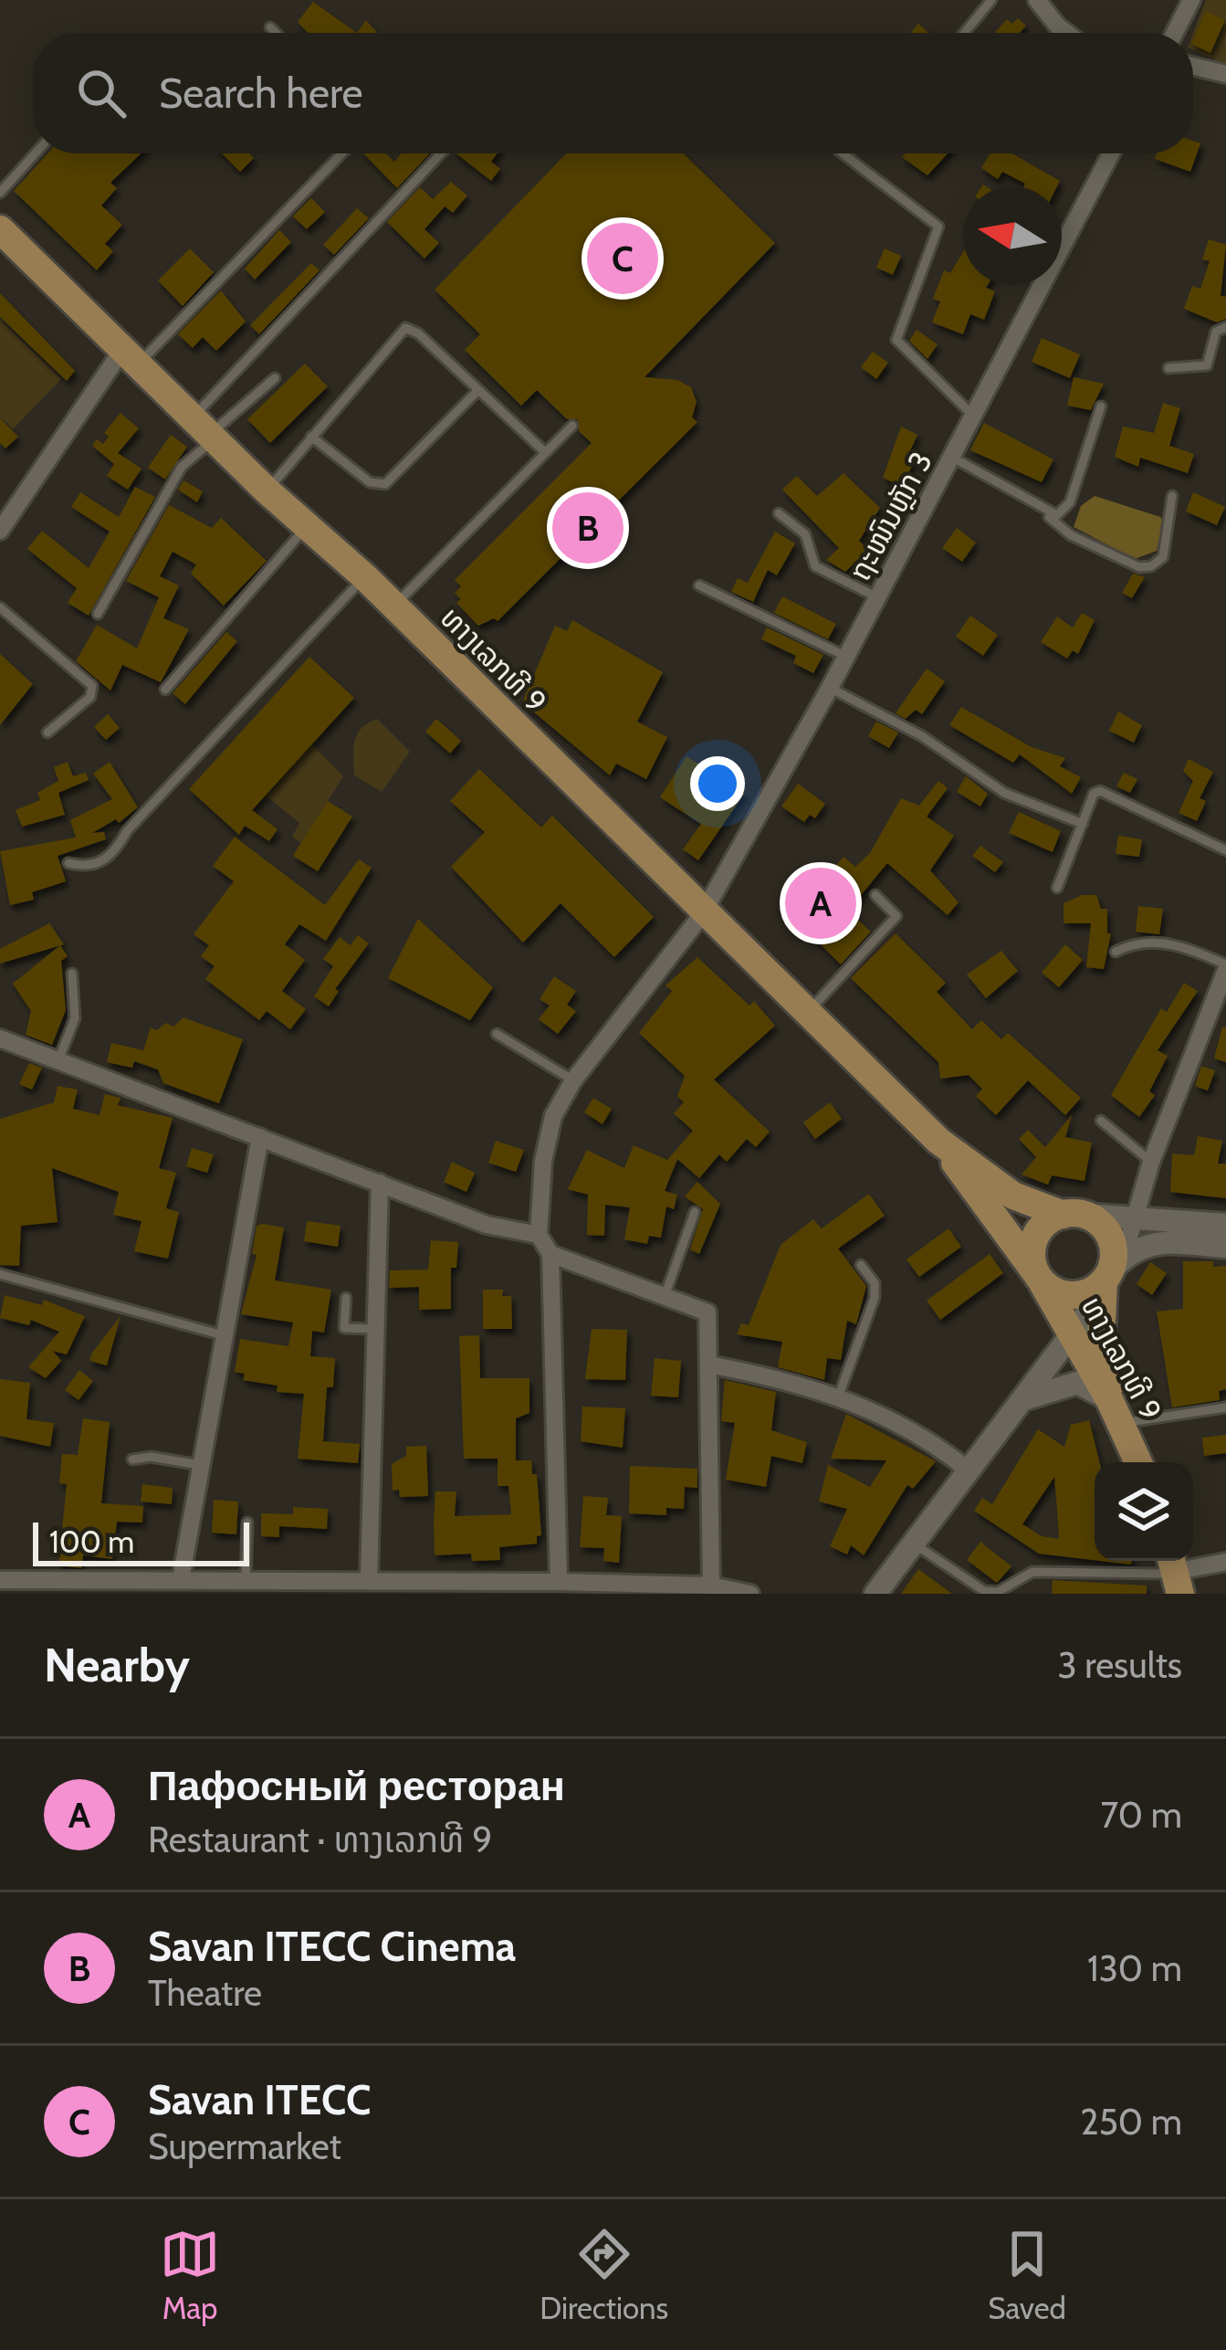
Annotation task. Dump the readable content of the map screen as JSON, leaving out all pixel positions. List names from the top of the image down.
{
  "streets": {
    "main road": ["ທາງເລກທີ 9"],
    "street": ["ຖະໜົນຫຼັກ 3"]
  },
  "crossings": [
    ["ຖະໜົນຫຼັກ 3", "ທາງເລກທີ 9"]
  ],
  "scale_bar": "100 m",
  "north": "left",
  "page": {
    "search": "Search here",
    "pins": ["C", "B", "A"],
    "scale": "100 m",
    "heading": ["Nearby", "3 results"],
    "list": [
      {
        "mark": "A",
        "name": "Пафосный ресторан",
        "note": "Restaurant · ທາງເລກທີ 9",
        "value": "70 m"
      },
      {
        "mark": "B",
        "name": "Savan ITECC Cinema",
        "note": "Theatre",
        "value": "130 m"
      },
      {
        "mark": "C",
        "name": "Savan ITECC",
        "note": "Supermarket",
        "value": "250 m"
      }
    ],
    "nav": ["Map", "Directions", "Saved"]
  }
}
